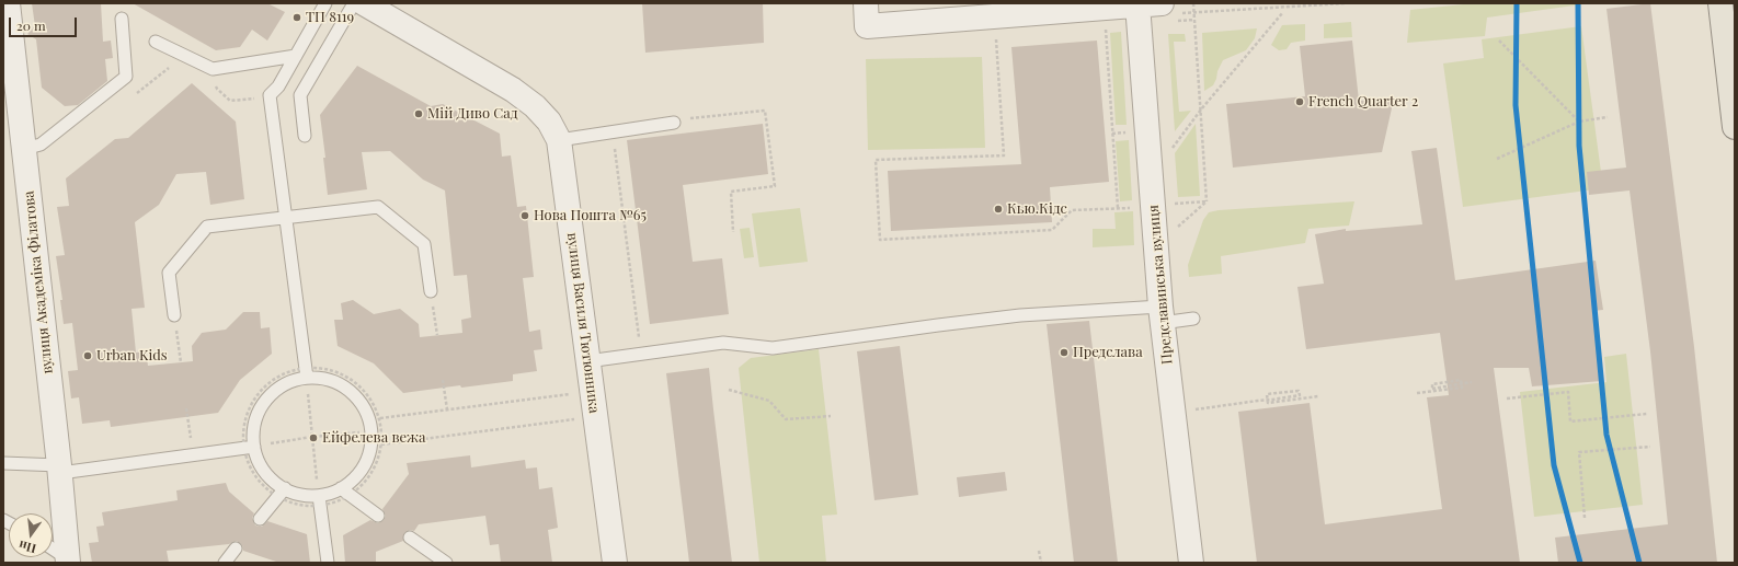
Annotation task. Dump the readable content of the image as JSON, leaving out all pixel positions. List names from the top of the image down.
{
  "streets": {
    "street": ["вулиця Академіка Філатова", "Предславинська вулиця", "вулиця Василя Тютюнника"]
  },
  "places": [
    "ТП 8119",
    "French Quarter 2",
    "Мiй Диво Сад",
    "Кью.Кідс",
    "Нова Пошта №65",
    "Предслава",
    "Urban Kids",
    "Ейфелева вежа"
  ],
  "scale_bar": "20 m",
  "north": "bottom"
}
